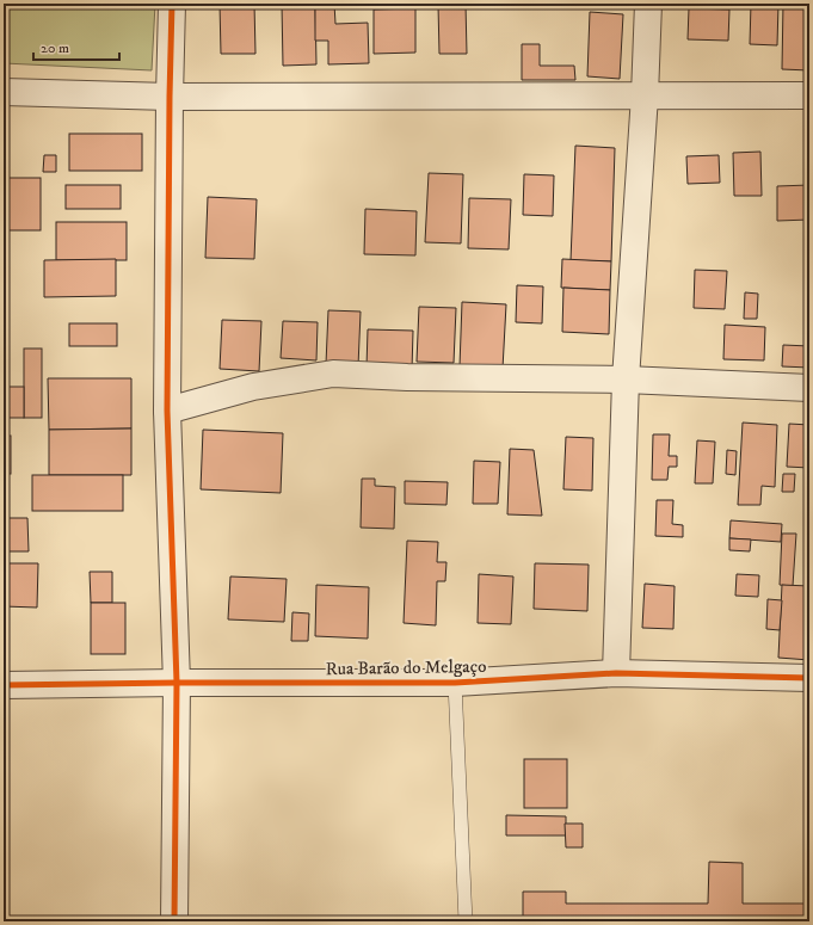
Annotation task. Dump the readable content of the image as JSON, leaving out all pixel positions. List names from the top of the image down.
{
  "streets": {
    "street": ["Rua Barão do Melgaço"]
  },
  "scale_bar": "20 m"
}
